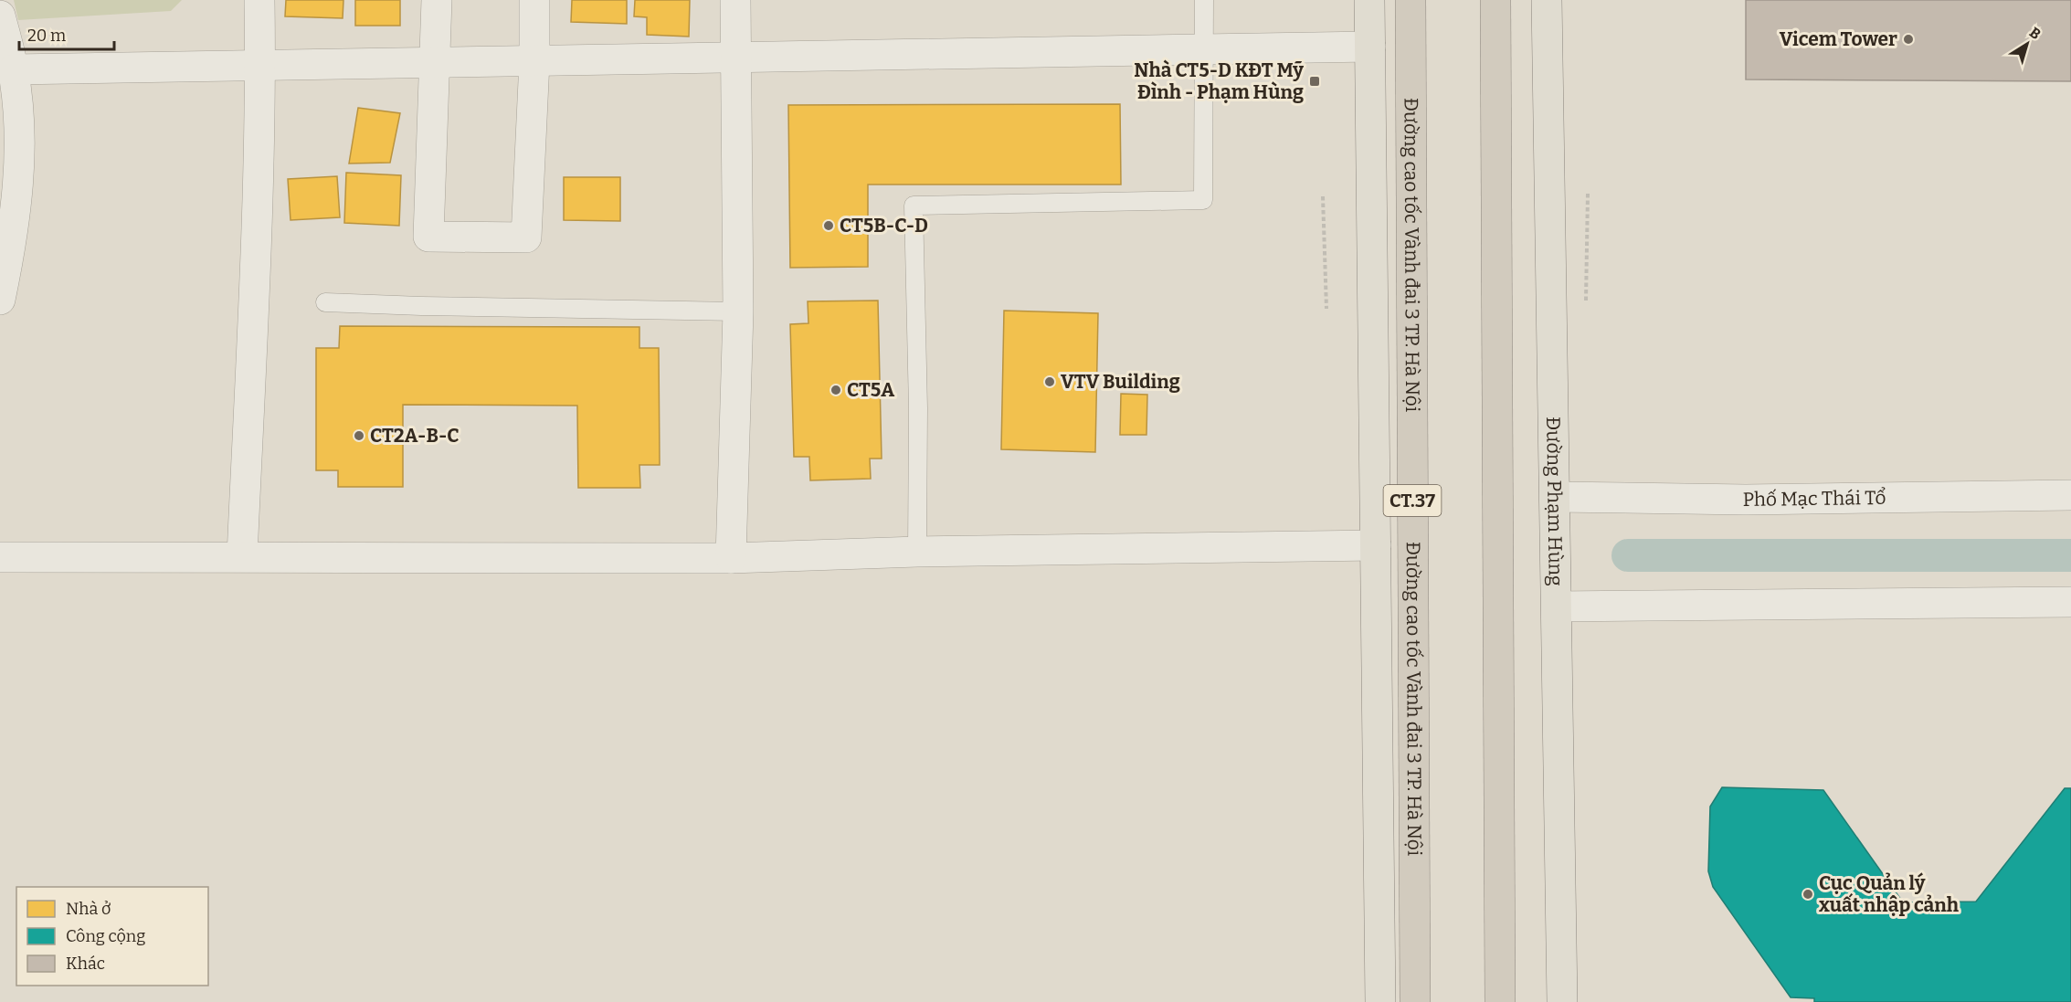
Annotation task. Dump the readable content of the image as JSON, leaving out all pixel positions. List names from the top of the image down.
{
  "streets": {
    "highway": ["Đường cao tốc Vành đai 3 TP. Hà Nội", "CT.37"],
    "main road": ["Đường Phạm Hùng"],
    "street": ["Phố Mạc Thái Tổ"]
  },
  "crossings": [
    ["Phố Mạc Thái Tổ", "Đường Phạm Hùng"]
  ],
  "places": {
    "other": [
      "Vicem Tower",
      "CT5B-C-D",
      "VTV Building",
      "CT5A",
      "CT2A-B-C",
      "Cục Quản lý xuất nhập cảnh"
    ],
    "transit": ["Nhà CT5-D KĐT Mỹ Đình - Phạm Hùng"]
  },
  "legend": ["Nhà ở", "Công cộng", "Khác"],
  "scale_bar": "20 m",
  "north": "top right"
}
